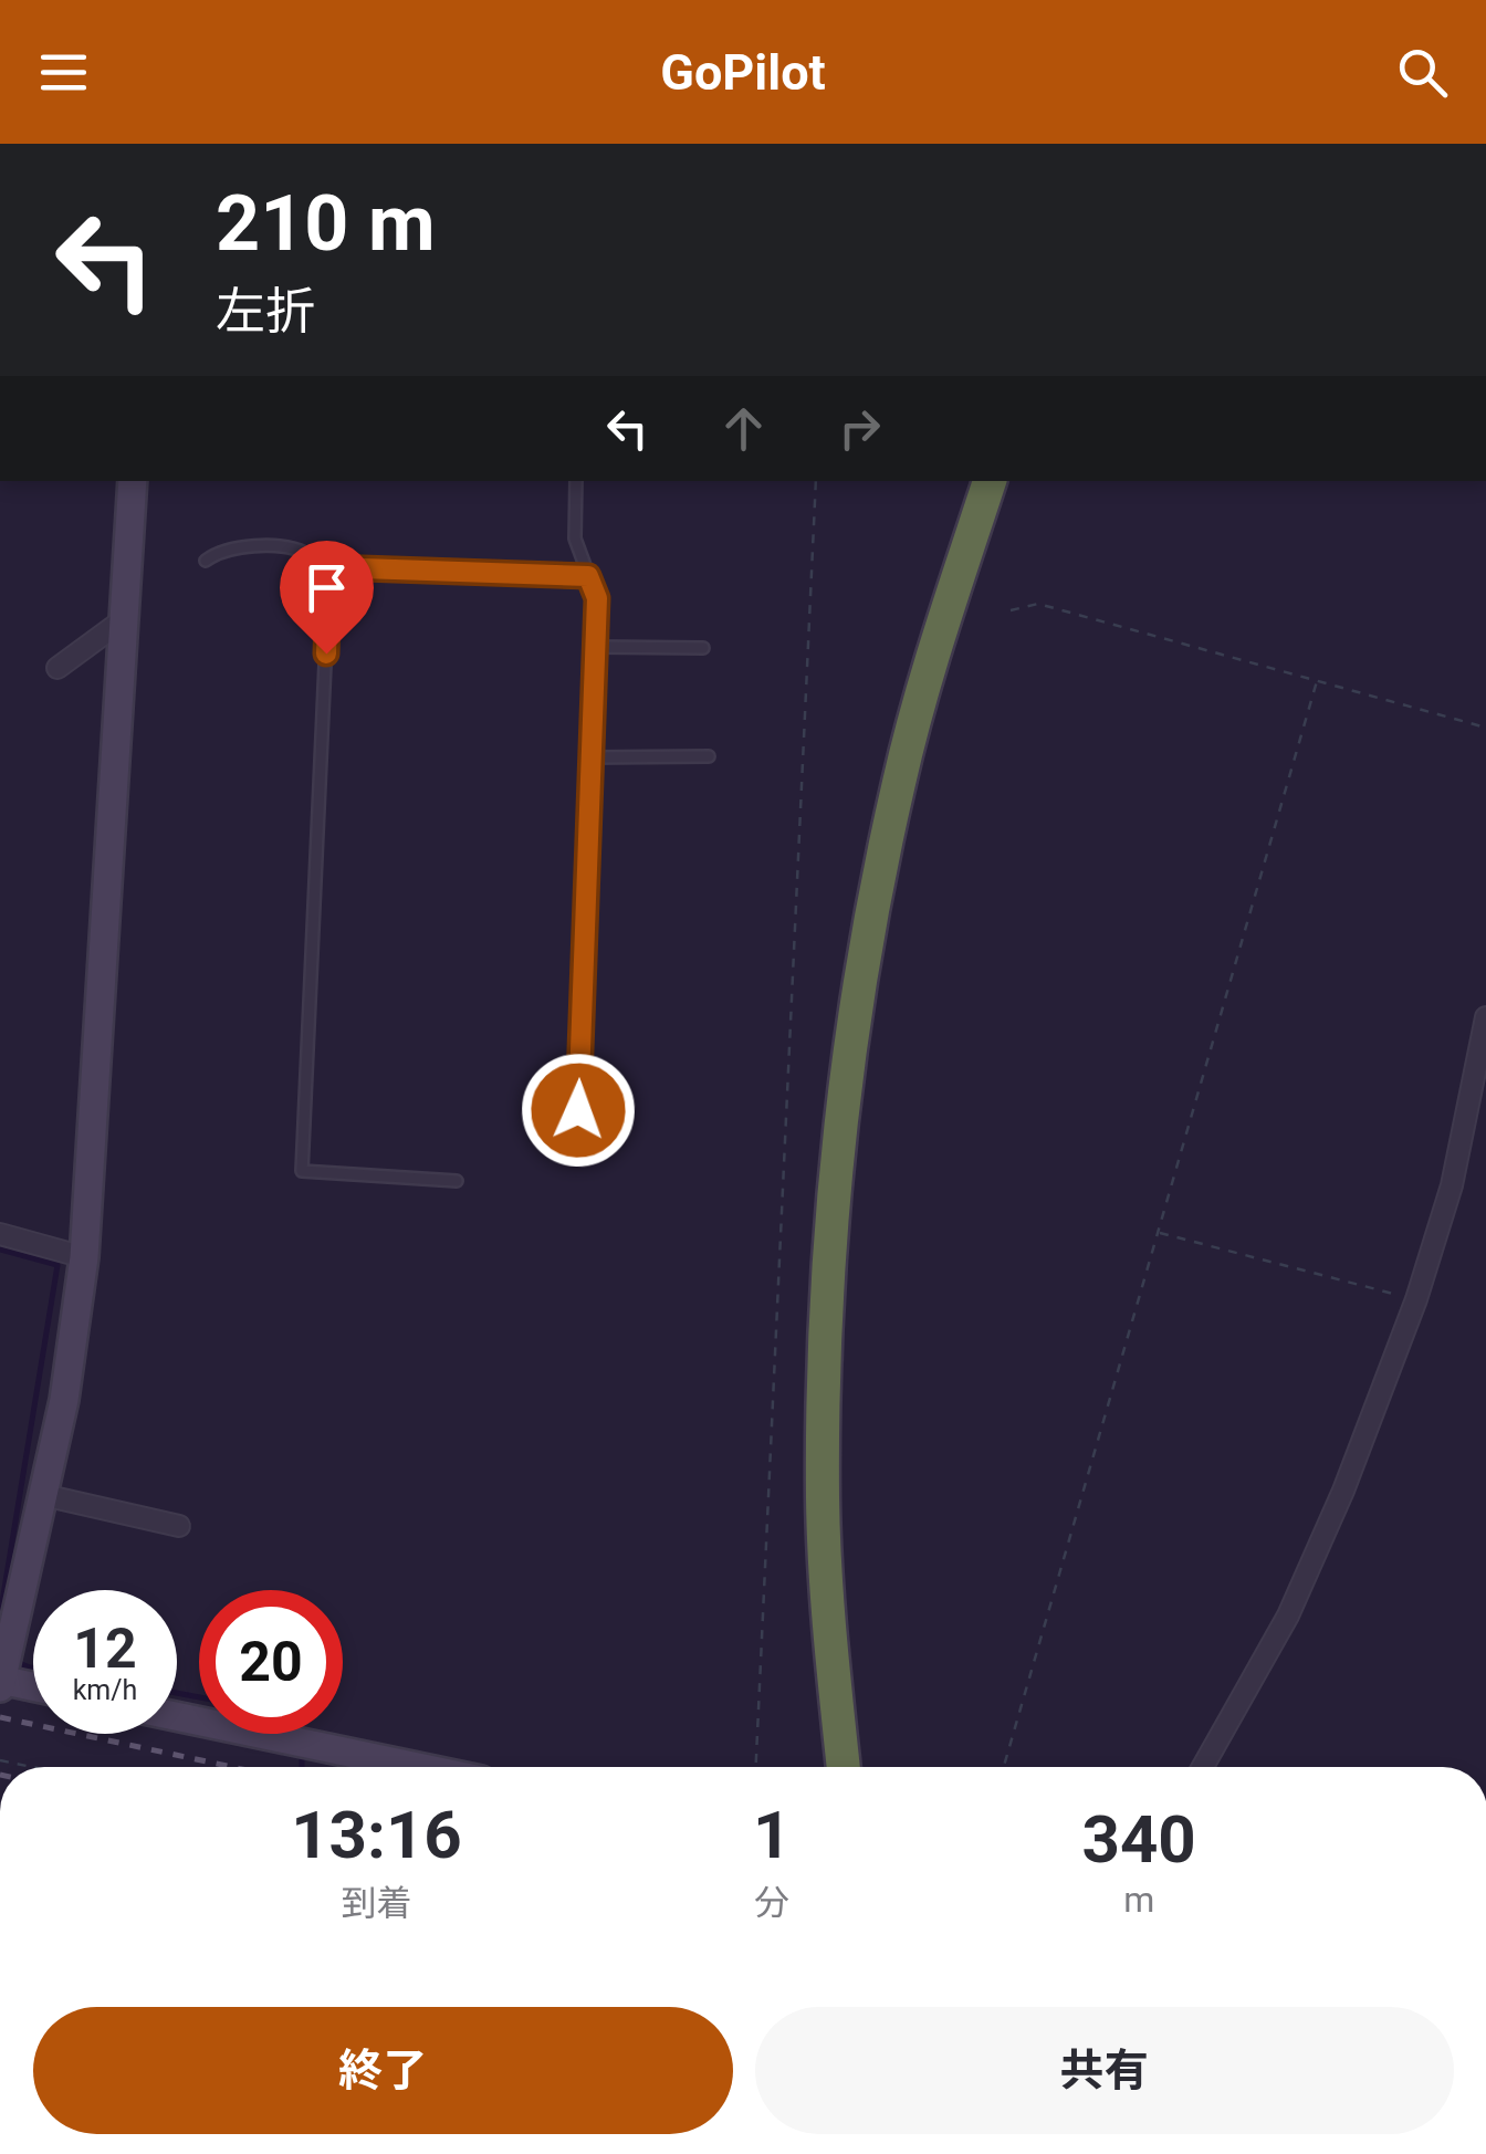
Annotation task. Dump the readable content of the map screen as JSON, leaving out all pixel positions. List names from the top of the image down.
{
  "page": {
    "header": "GoPilot",
    "turn": ["210 m", "左折"],
    "speed": "12 km/h",
    "limit": "20",
    "eta": [
      "13:16",
      "到着",
      "1",
      "分",
      "340",
      "m"
    ],
    "buttons": ["終了", "共有"]
  }
}
